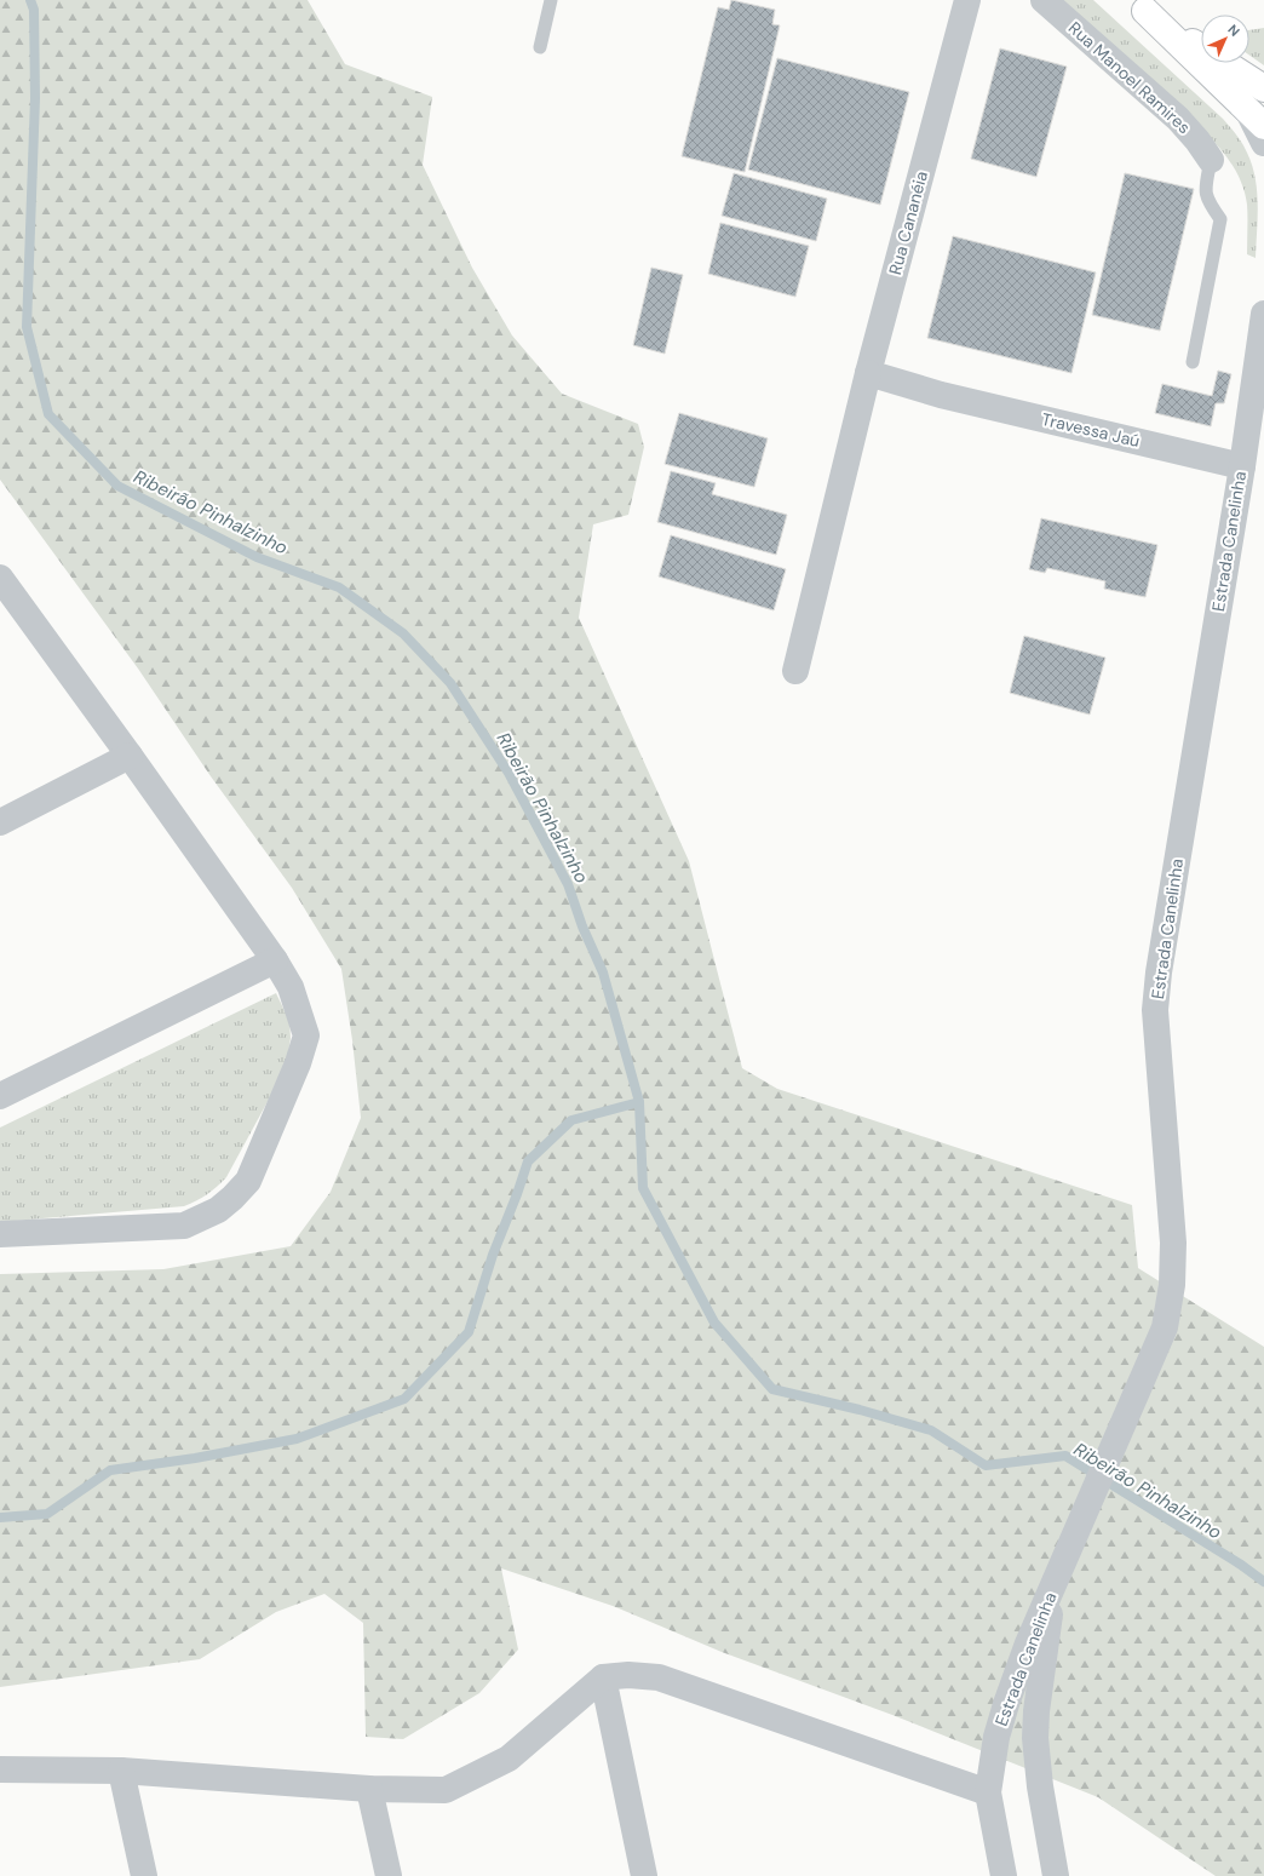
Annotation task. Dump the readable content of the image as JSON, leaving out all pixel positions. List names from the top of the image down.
{
  "streets": {
    "street": [
      "Rua Manoel Ramires",
      "Rua Cananéia",
      "Travessa Jaú",
      "Estrada Canelinha"
    ]
  },
  "crossings": [
    ["Rua Cananéia", "Travessa Jaú"],
    ["Travessa Jaú", "Estrada Canelinha"]
  ],
  "water": ["Ribeirão Pinhalzinho"],
  "north": "top right"
}
